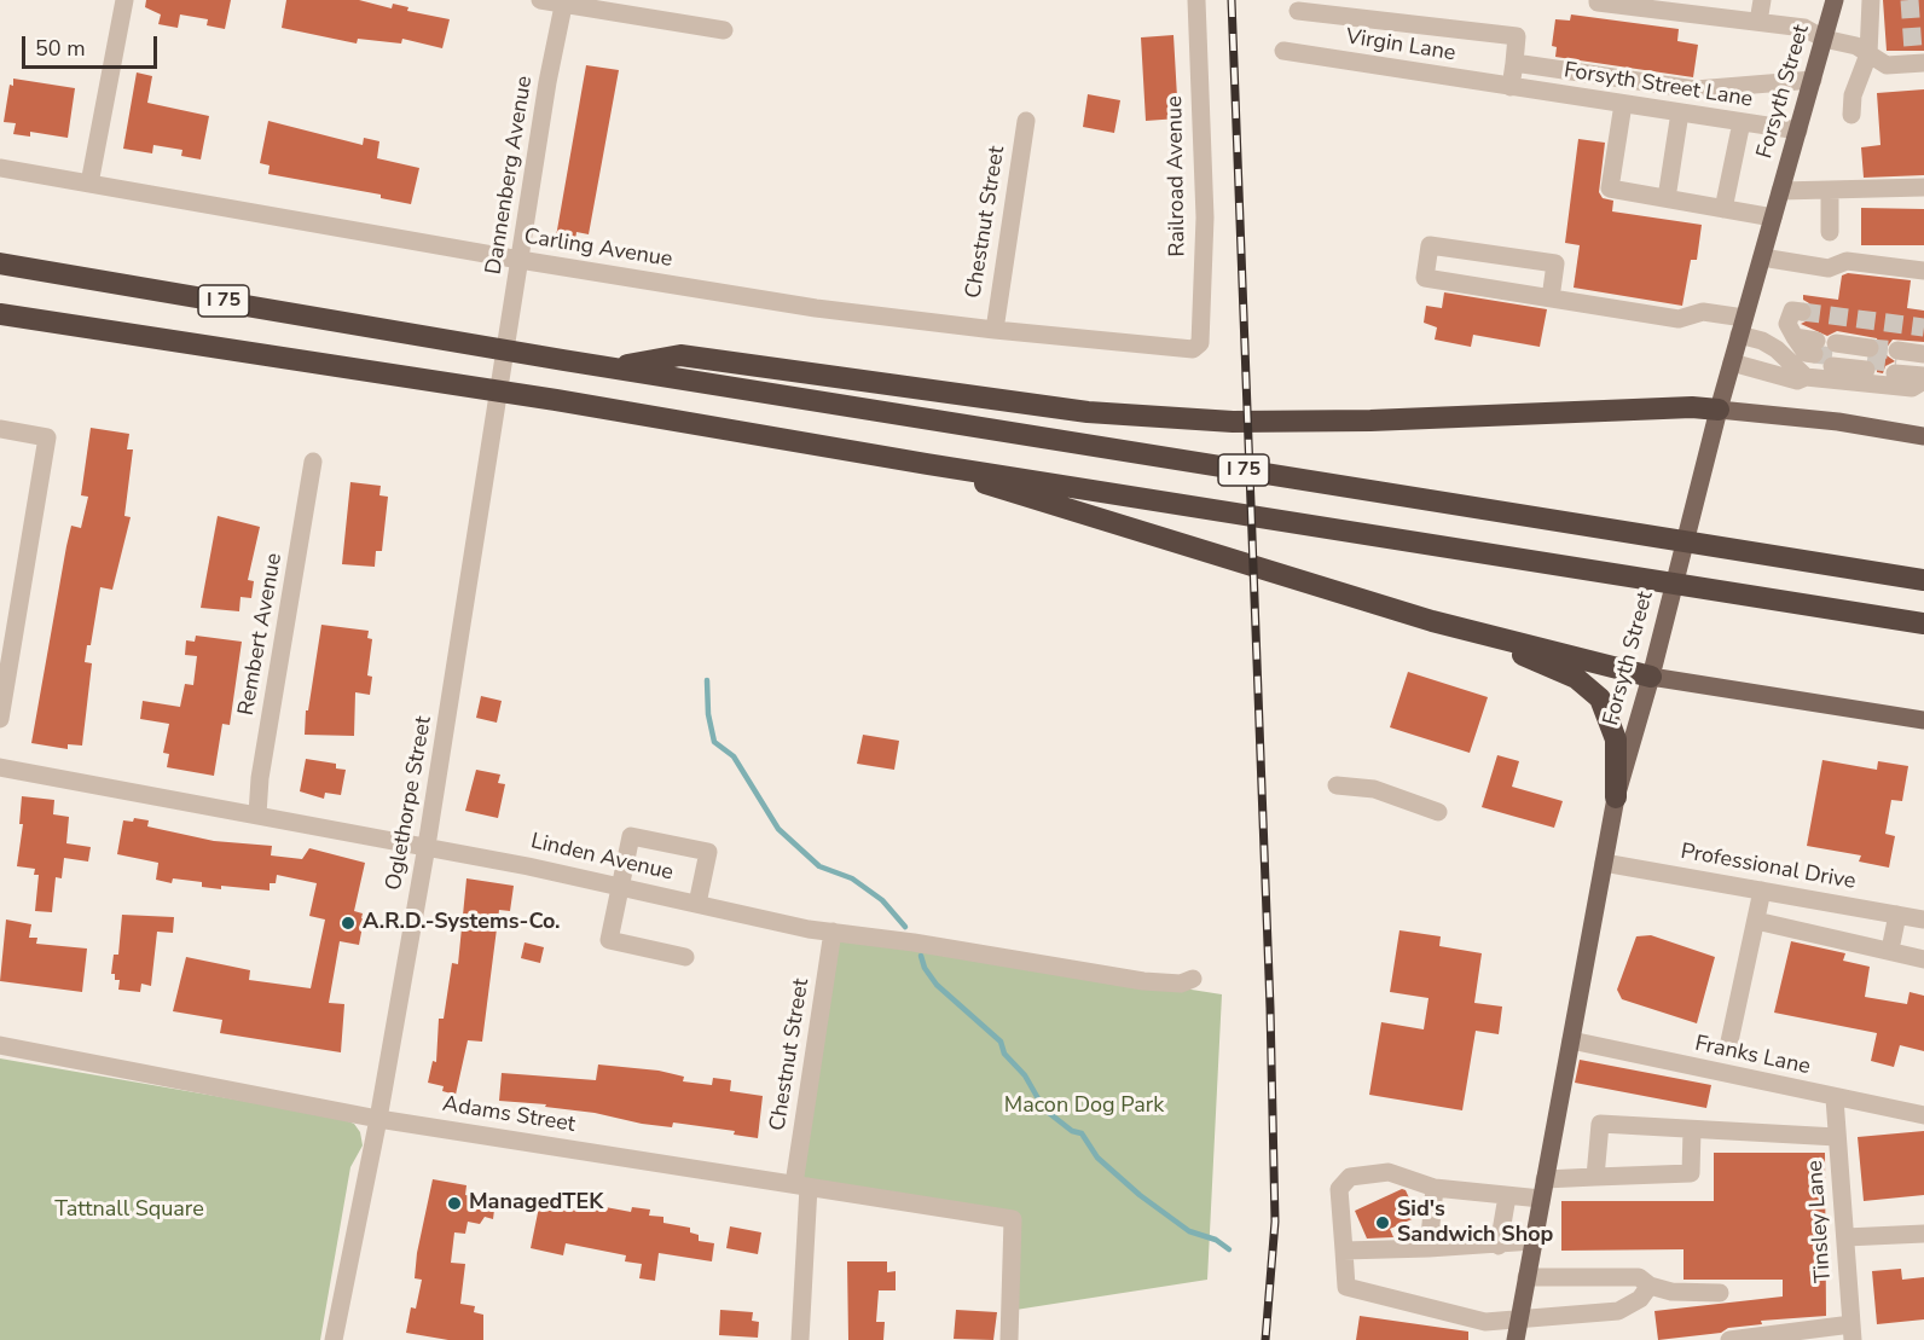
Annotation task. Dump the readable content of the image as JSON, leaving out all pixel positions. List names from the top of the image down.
{
  "streets": {
    "highway": ["I 75"],
    "main road": ["Forsyth Street"],
    "street": [
      "Virgin Lane",
      "Forsyth Street Lane",
      "Dannenberg Avenue",
      "Railroad Avenue",
      "Chestnut Street",
      "Carling Avenue",
      "Rembert Avenue",
      "Oglethorpe Street",
      "Linden Avenue",
      "Professional Drive",
      "Franks Lane",
      "Adams Street",
      "Tinsley Lane"
    ]
  },
  "crossings": [
    ["Virgin Lane", "Forsyth Street Lane"],
    ["Forsyth Street Lane", "Forsyth Street"],
    ["Forsyth Street", "Professional Drive"],
    ["Forsyth Street", "Franks Lane"],
    ["Dannenberg Avenue", "Carling Avenue"],
    ["Dannenberg Avenue", "Oglethorpe Street"],
    ["Railroad Avenue", "Carling Avenue"],
    ["Chestnut Street", "Carling Avenue"],
    ["Chestnut Street", "Linden Avenue"],
    ["Chestnut Street", "Adams Street"],
    ["Rembert Avenue", "Linden Avenue"],
    ["Oglethorpe Street", "Linden Avenue"],
    ["Oglethorpe Street", "Adams Street"],
    ["Franks Lane", "Tinsley Lane"]
  ],
  "parks": ["Macon Dog Park", "Tattnall Square"],
  "places": ["A.R.D.-Systems-Co.", "ManagedTEK", "Sid's Sandwich Shop"],
  "scale_bar": "50 m"
}
